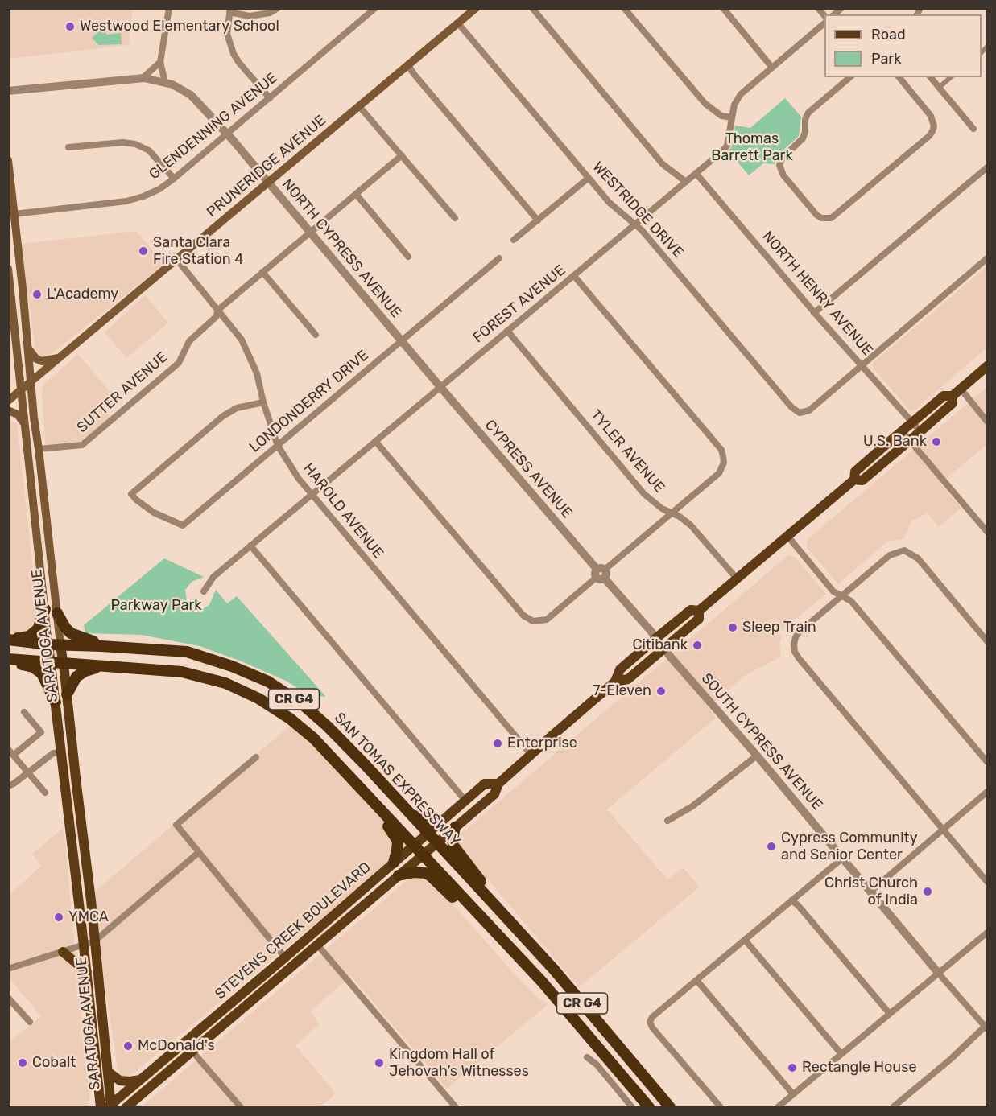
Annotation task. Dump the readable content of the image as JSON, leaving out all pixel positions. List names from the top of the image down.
{
  "streets": {
    "highway": ["CR G4", "SAN TOMAS EXPRESSWAY"],
    "main road": ["PRUNERIDGE AVENUE", "SARATOGA AVENUE", "STEVENS CREEK BOULEVARD"],
    "street": [
      "GLENDENNING AVENUE",
      "WESTRIDGE DRIVE",
      "NORTH CYPRESS AVENUE",
      "NORTH HENRY AVENUE",
      "FOREST AVENUE",
      "SUTTER AVENUE",
      "LONDONDERRY DRIVE",
      "TYLER AVENUE",
      "CYPRESS AVENUE",
      "HAROLD AVENUE",
      "SOUTH CYPRESS AVENUE"
    ]
  },
  "crossings": [
    ["GLENDENNING AVENUE", "NORTH CYPRESS AVENUE"],
    ["GLENDENNING AVENUE", "SARATOGA AVENUE"],
    ["PRUNERIDGE AVENUE", "WESTRIDGE DRIVE"],
    ["PRUNERIDGE AVENUE", "NORTH CYPRESS AVENUE"],
    ["PRUNERIDGE AVENUE", "HAROLD AVENUE"],
    ["PRUNERIDGE AVENUE", "SARATOGA AVENUE"],
    ["WESTRIDGE DRIVE", "NORTH HENRY AVENUE"],
    ["WESTRIDGE DRIVE", "FOREST AVENUE"],
    ["NORTH CYPRESS AVENUE", "FOREST AVENUE"],
    ["NORTH CYPRESS AVENUE", "SUTTER AVENUE"],
    ["NORTH CYPRESS AVENUE", "LONDONDERRY DRIVE"],
    ["NORTH CYPRESS AVENUE", "CYPRESS AVENUE"],
    ["NORTH HENRY AVENUE", "FOREST AVENUE"],
    ["NORTH HENRY AVENUE", "STEVENS CREEK BOULEVARD"],
    ["FOREST AVENUE", "TYLER AVENUE"],
    ["FOREST AVENUE", "CYPRESS AVENUE"],
    ["FOREST AVENUE", "HAROLD AVENUE"],
    ["SUTTER AVENUE", "HAROLD AVENUE"],
    ["SUTTER AVENUE", "SARATOGA AVENUE"],
    ["LONDONDERRY DRIVE", "HAROLD AVENUE"],
    ["TYLER AVENUE", "STEVENS CREEK BOULEVARD"],
    ["HAROLD AVENUE", "STEVENS CREEK BOULEVARD"],
    ["SARATOGA AVENUE", "CR G4"],
    ["SARATOGA AVENUE", "SAN TOMAS EXPRESSWAY"],
    ["SARATOGA AVENUE", "STEVENS CREEK BOULEVARD"],
    ["CR G4", "STEVENS CREEK BOULEVARD"],
    ["SOUTH CYPRESS AVENUE", "STEVENS CREEK BOULEVARD"],
    ["SAN TOMAS EXPRESSWAY", "STEVENS CREEK BOULEVARD"]
  ],
  "parks": ["Thomas Barrett Park", "Parkway Park"],
  "places": [
    "Westwood Elementary School",
    "Santa Clara Fire Station 4",
    "L'Academy",
    "U.S. Bank",
    "Sleep Train",
    "Citibank",
    "7-Eleven",
    "Enterprise",
    "Cypress Community and Senior Center",
    "Christ Church of India",
    "YMCA",
    "McDonald's",
    "Cobalt",
    "Kingdom Hall of Jehovah’s Witnesses",
    "Rectangle House"
  ],
  "legend": ["Road", "Park"]
}
